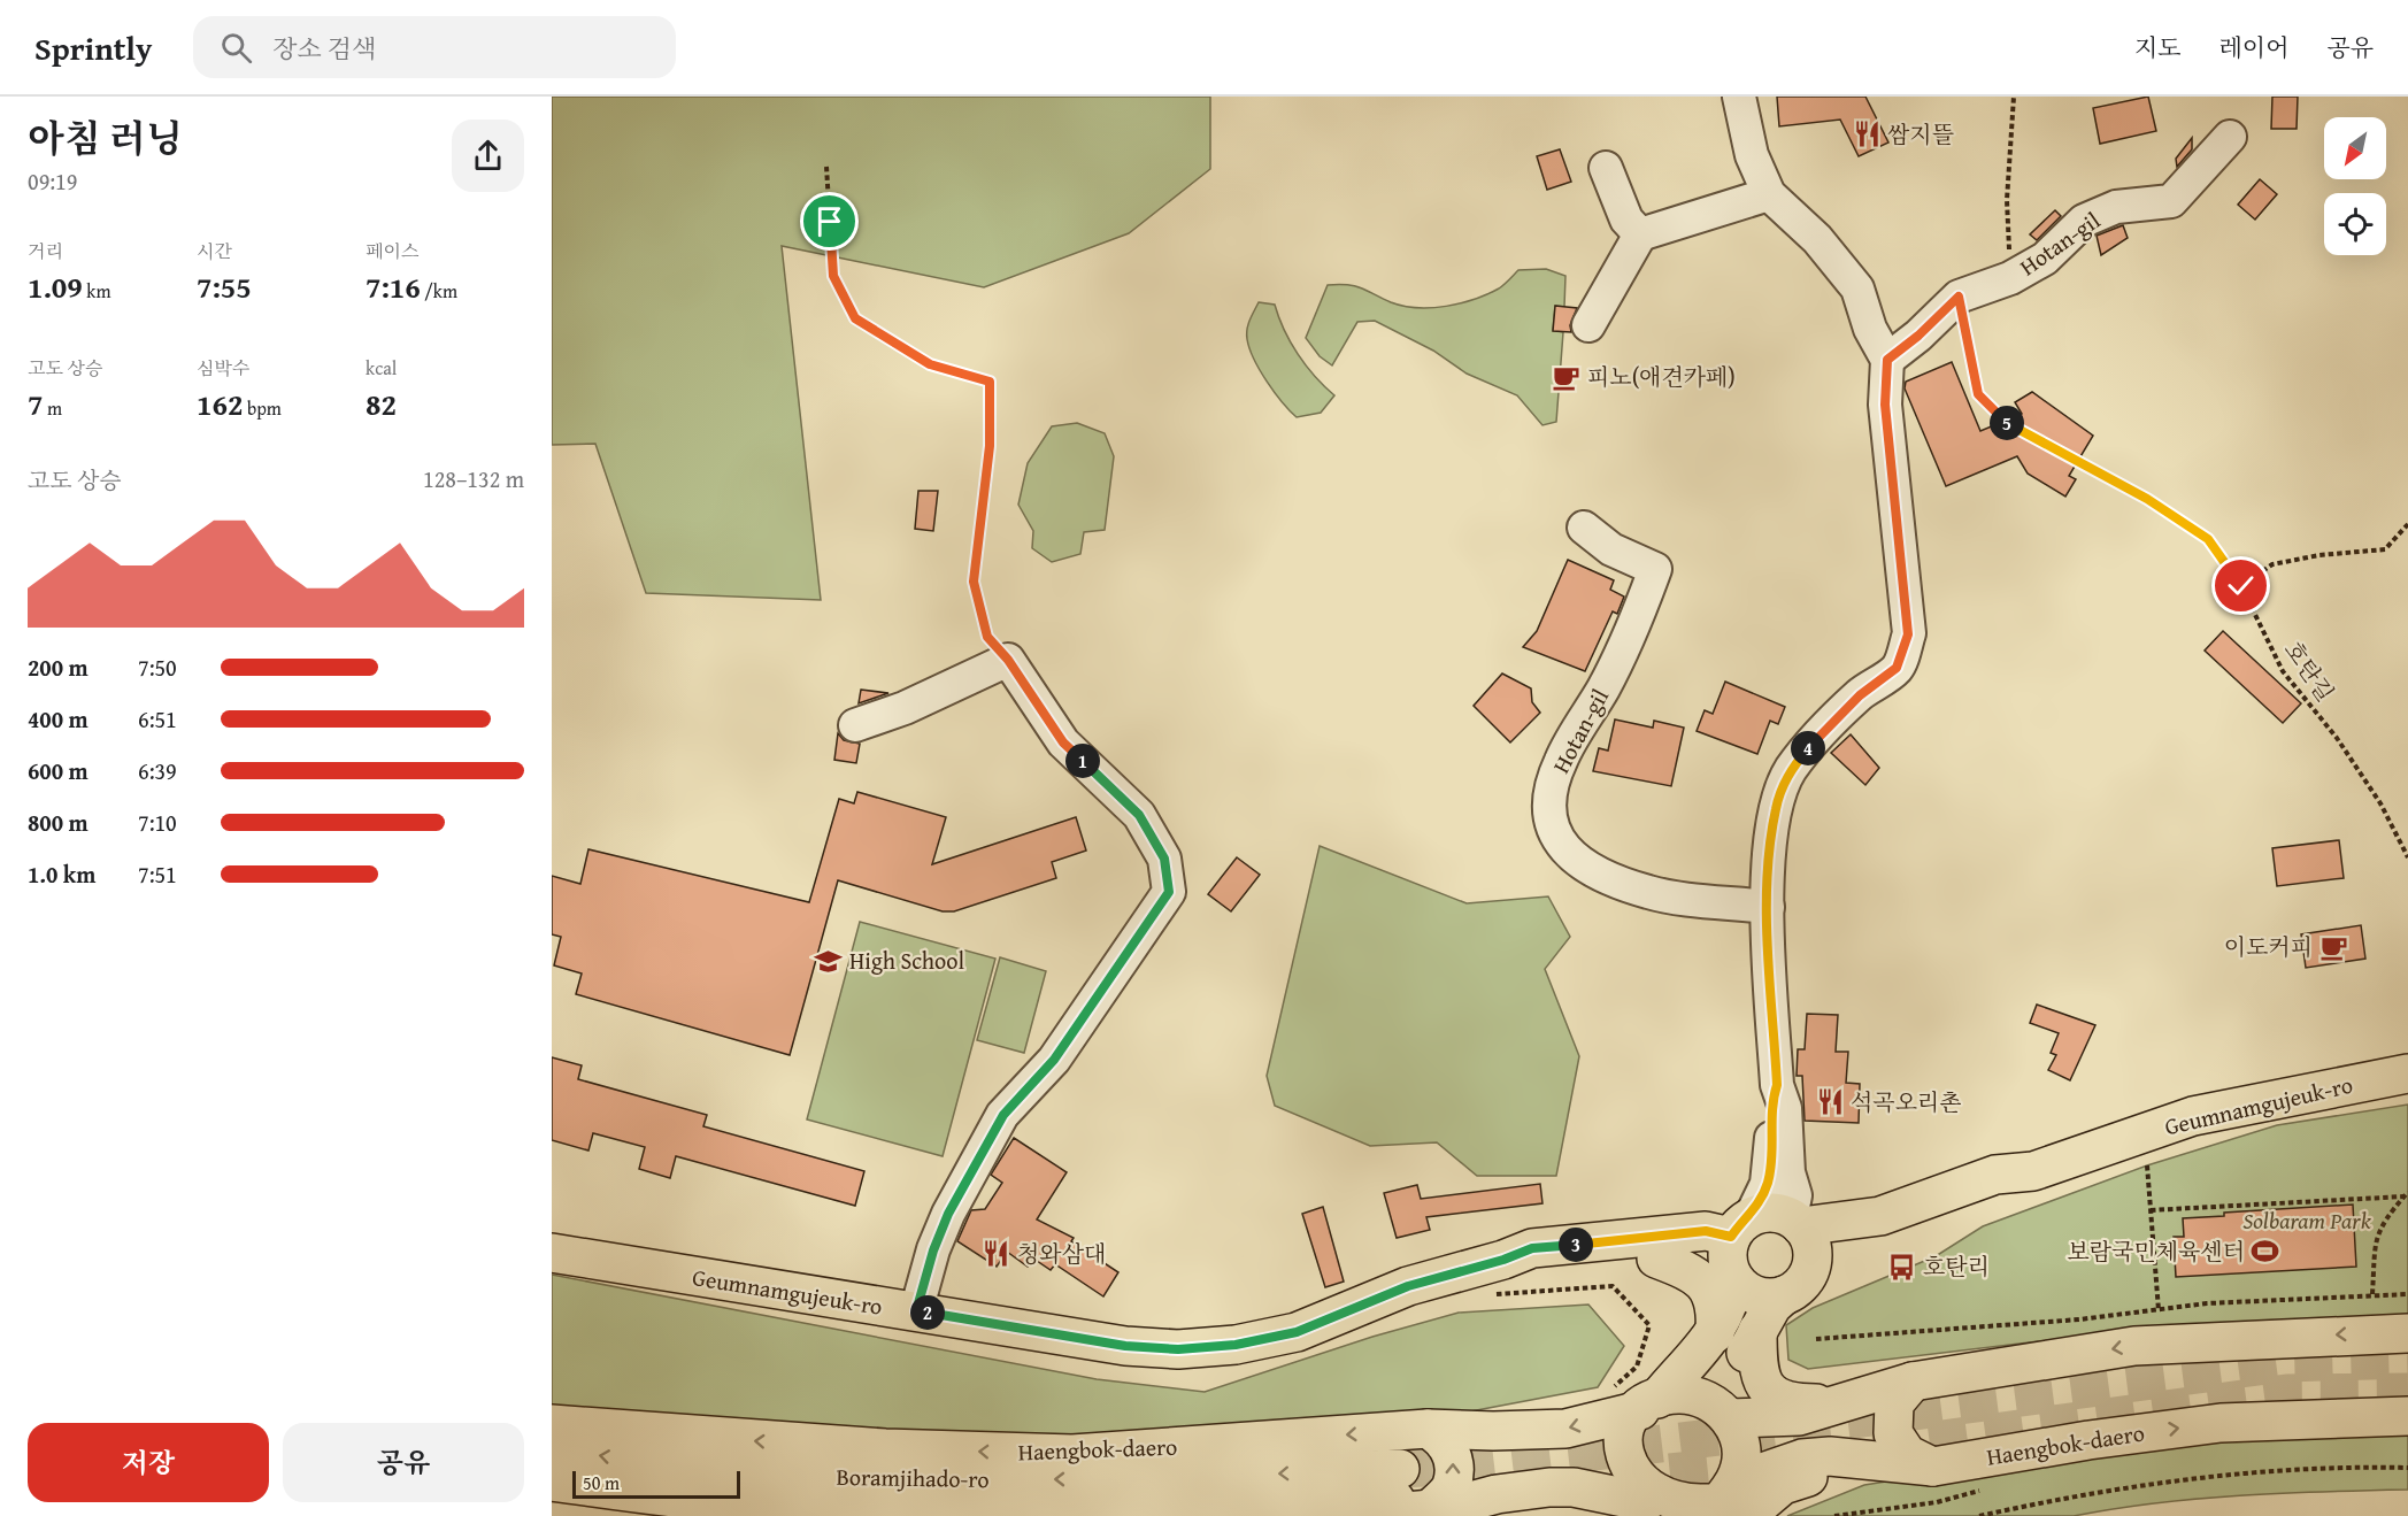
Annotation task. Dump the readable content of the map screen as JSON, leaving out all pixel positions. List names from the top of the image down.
{
  "streets": {
    "main road": ["Geumnamgujeuk-ro", "Haengbok-daero", "Boramjihado-ro"],
    "street": ["Hotan-gil"],
    "path": ["호탄길"]
  },
  "crossings": [
    ["Hotan-gil", "호탄길"],
    ["Geumnamgujeuk-ro", "Haengbok-daero"]
  ],
  "parks": ["Solbaram Park"],
  "places": {
    "restaurant": ["쌈지뜰", "석곡오리촌", "청와삼대"],
    "cafe": ["피노(애견카페)", "이도커피"],
    "school or university": ["High School"],
    "sports": ["보람국민체육센터"],
    "bus stop": ["호탄리"]
  },
  "scale_bar": "50 m",
  "north": "bottom left",
  "page": {
    "header": "Sprintly",
    "search": "장소 검색",
    "nav": ["지도", "레이어", "공유"],
    "heading": ["아침 러닝", "09:19"],
    "stats": [
      ["거리", "1.09 km"],
      ["시간", "7:55"],
      ["페이스", "7:16 /km"],
      ["고도 상승", "7 m"],
      ["심박수", "162 bpm"],
      ["kcal", "82"]
    ],
    "pins": [
      "5",
      "4",
      "1",
      "3",
      "2"
    ],
    "chart": ["고도 상승", "128–132 m"],
    "list": [
      {
        "name": "200 m",
        "note": "7:50"
      },
      {
        "name": "400 m",
        "note": "6:51"
      },
      {
        "name": "600 m",
        "note": "6:39"
      },
      {
        "name": "800 m",
        "note": "7:10"
      },
      {
        "name": "1.0 km",
        "note": "7:51"
      }
    ],
    "buttons": ["저장", "공유"],
    "scale": "50 m"
  }
}
